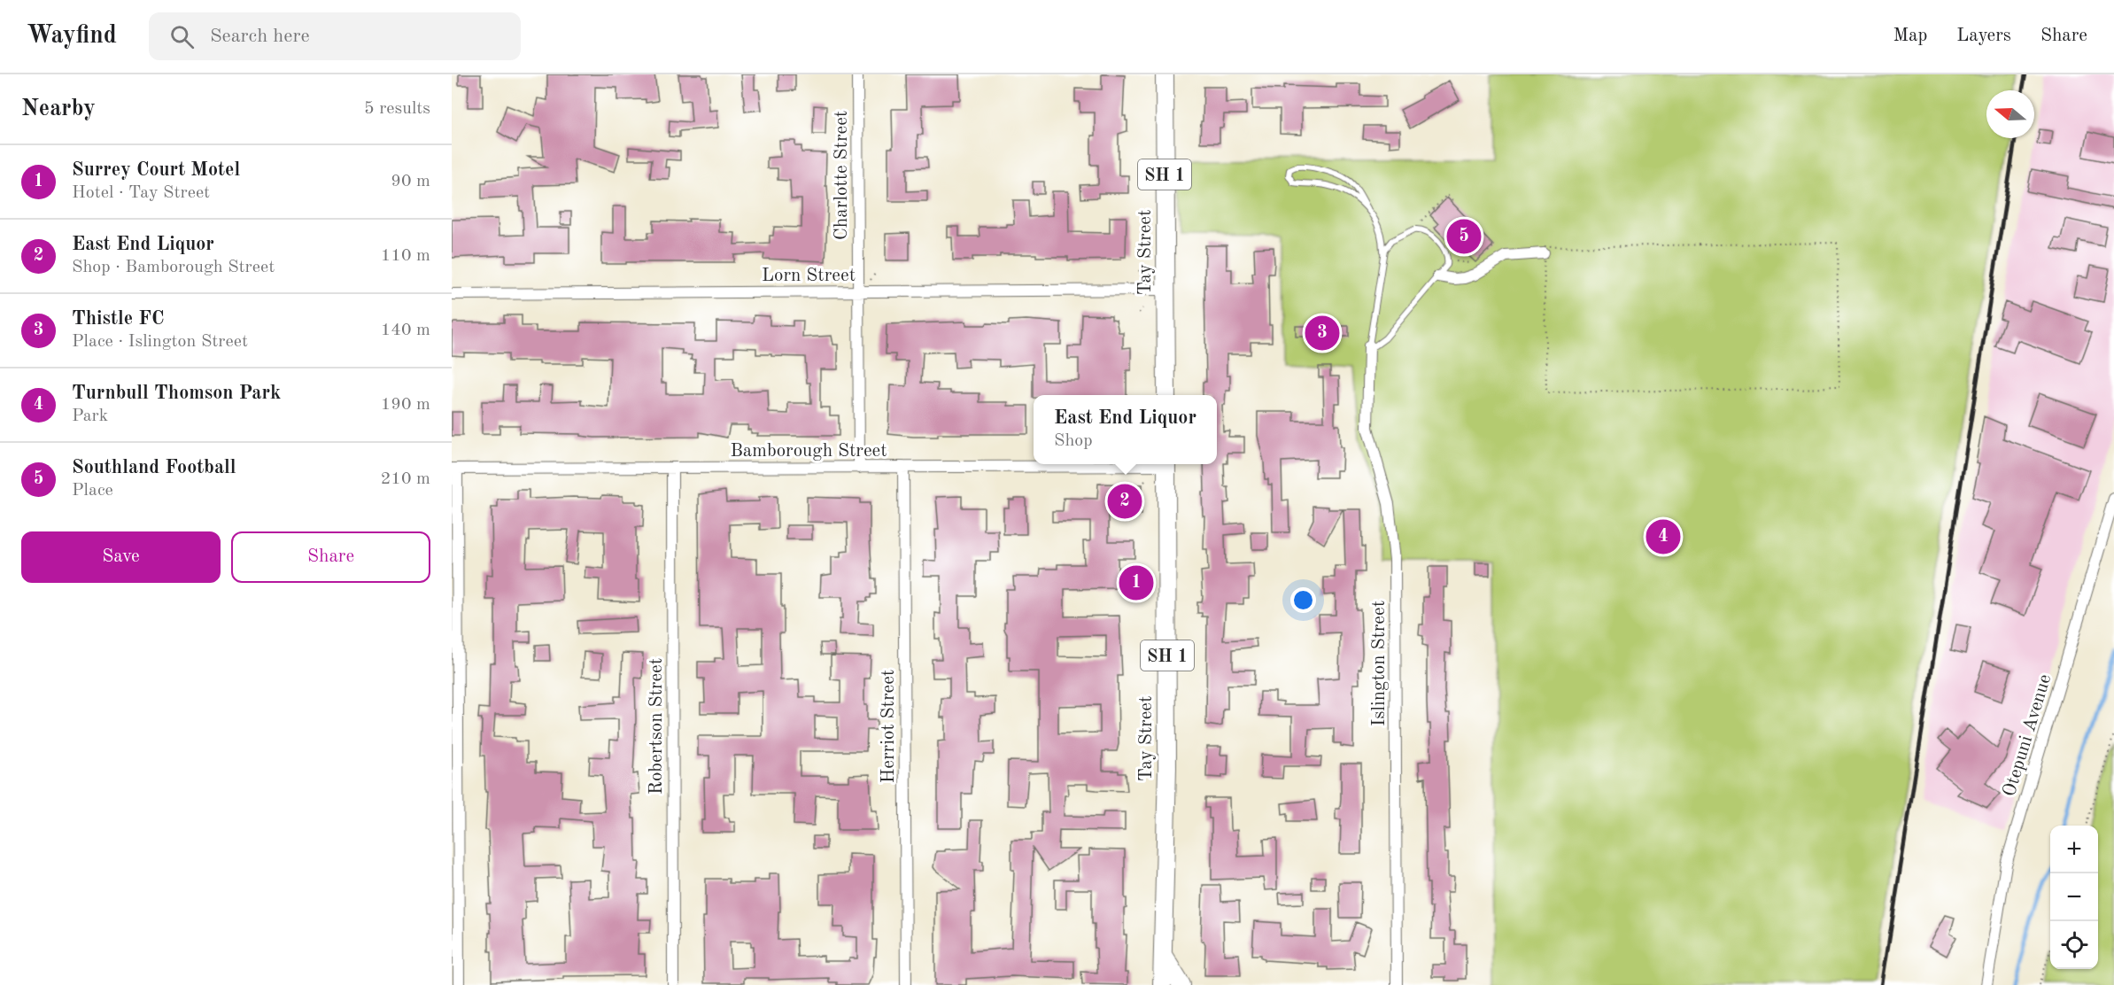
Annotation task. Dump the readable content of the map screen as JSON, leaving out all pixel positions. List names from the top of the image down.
{
  "streets": {
    "highway": ["SH 1", "Tay Street"],
    "street": [
      "Charlotte Street",
      "Lorn Street",
      "Bamborough Street",
      "Islington Street",
      "Robertson Street",
      "Herriot Street",
      "Otepuni Avenue"
    ]
  },
  "crossings": [
    ["Charlotte Street", "Lorn Street"],
    ["Charlotte Street", "Bamborough Street"],
    ["Tay Street", "Lorn Street"],
    ["Bamborough Street", "Robertson Street"],
    ["Bamborough Street", "Herriot Street"]
  ],
  "north": "left",
  "page": {
    "header": "Wayfind",
    "search": "Search here",
    "nav": ["Map", "Layers", "Share"],
    "heading": ["Nearby", "5 results"],
    "list": [
      {
        "mark": "1",
        "name": "Surrey Court Motel",
        "note": "Hotel · Tay Street",
        "value": "90 m"
      },
      {
        "mark": "2",
        "name": "East End Liquor",
        "note": "Shop · Bamborough Street",
        "value": "110 m"
      },
      {
        "mark": "3",
        "name": "Thistle FC",
        "note": "Place · Islington Street",
        "value": "140 m"
      },
      {
        "mark": "4",
        "name": "Turnbull Thomson Park",
        "note": "Park",
        "value": "190 m"
      },
      {
        "mark": "5",
        "name": "Southland Football",
        "note": "Place",
        "value": "210 m"
      }
    ],
    "pins": [
      "5",
      "3",
      "2",
      "4",
      "1"
    ],
    "popup": ["East End Liquor", "Shop"],
    "buttons": ["Save", "Share"],
    "map_buttons": ["+", "−"]
  }
}
